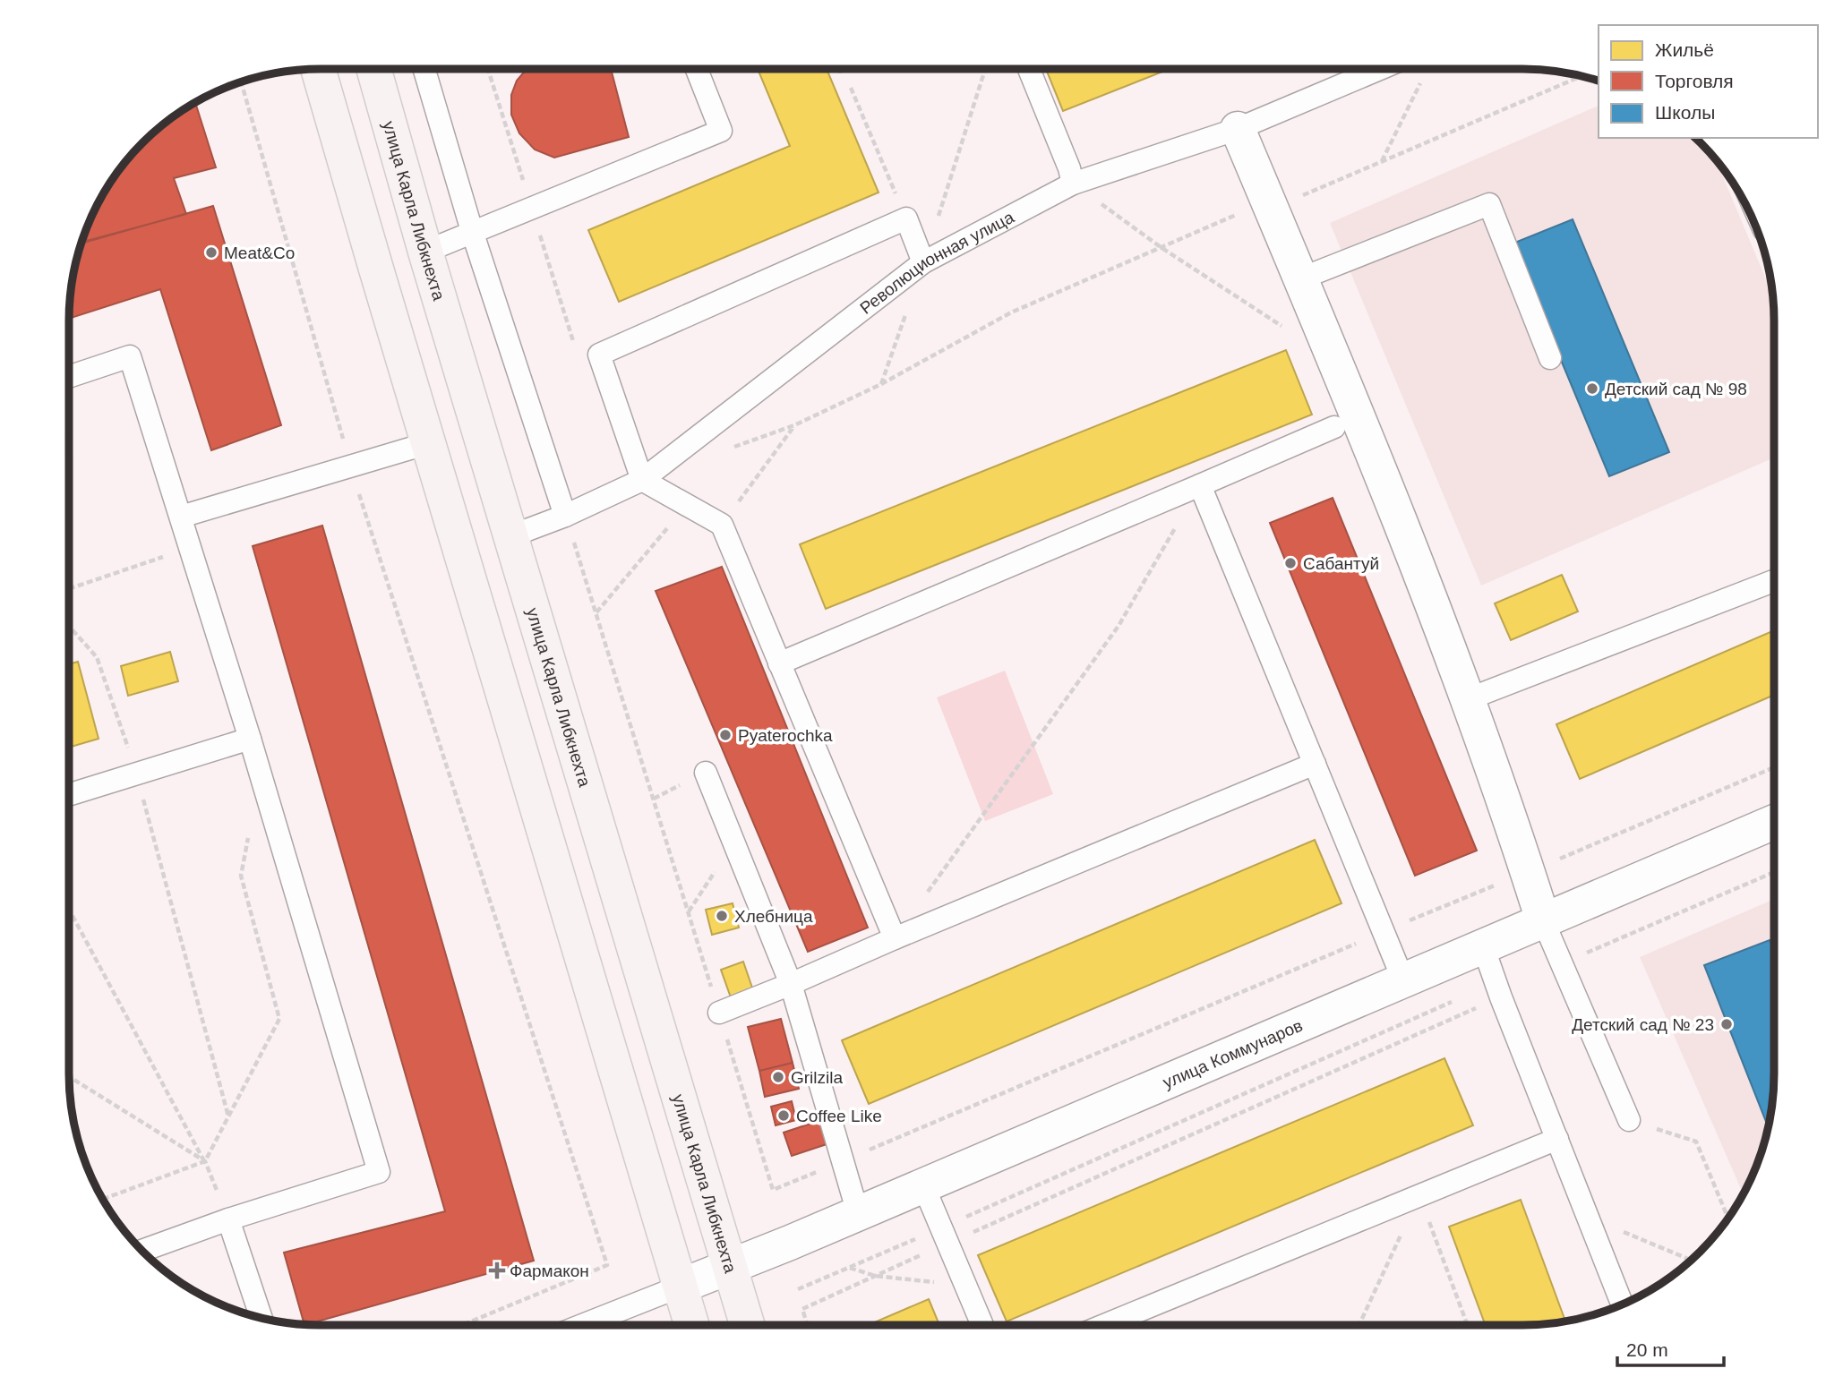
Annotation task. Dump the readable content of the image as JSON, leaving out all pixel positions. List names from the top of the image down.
{
  "streets": {
    "main road": ["улица Карла Либкнехта"],
    "street": ["улица Коммунаров"],
    "lane": ["Революционная улица"]
  },
  "crossings": [
    ["улица Карла Либкнехта", "Революционная улица"],
    ["улица Карла Либкнехта", "улица Коммунаров"]
  ],
  "places": {
    "other": [
      "Meat&Co",
      "Детский сад № 98",
      "Сабантуй",
      "Pyaterochka",
      "Хлебница",
      "Детский сад № 23",
      "Grilzila",
      "Coffee Like"
    ],
    "health": ["Фармакон"]
  },
  "legend": ["Жильё", "Торговля", "Школы"],
  "scale_bar": "20 m"
}
